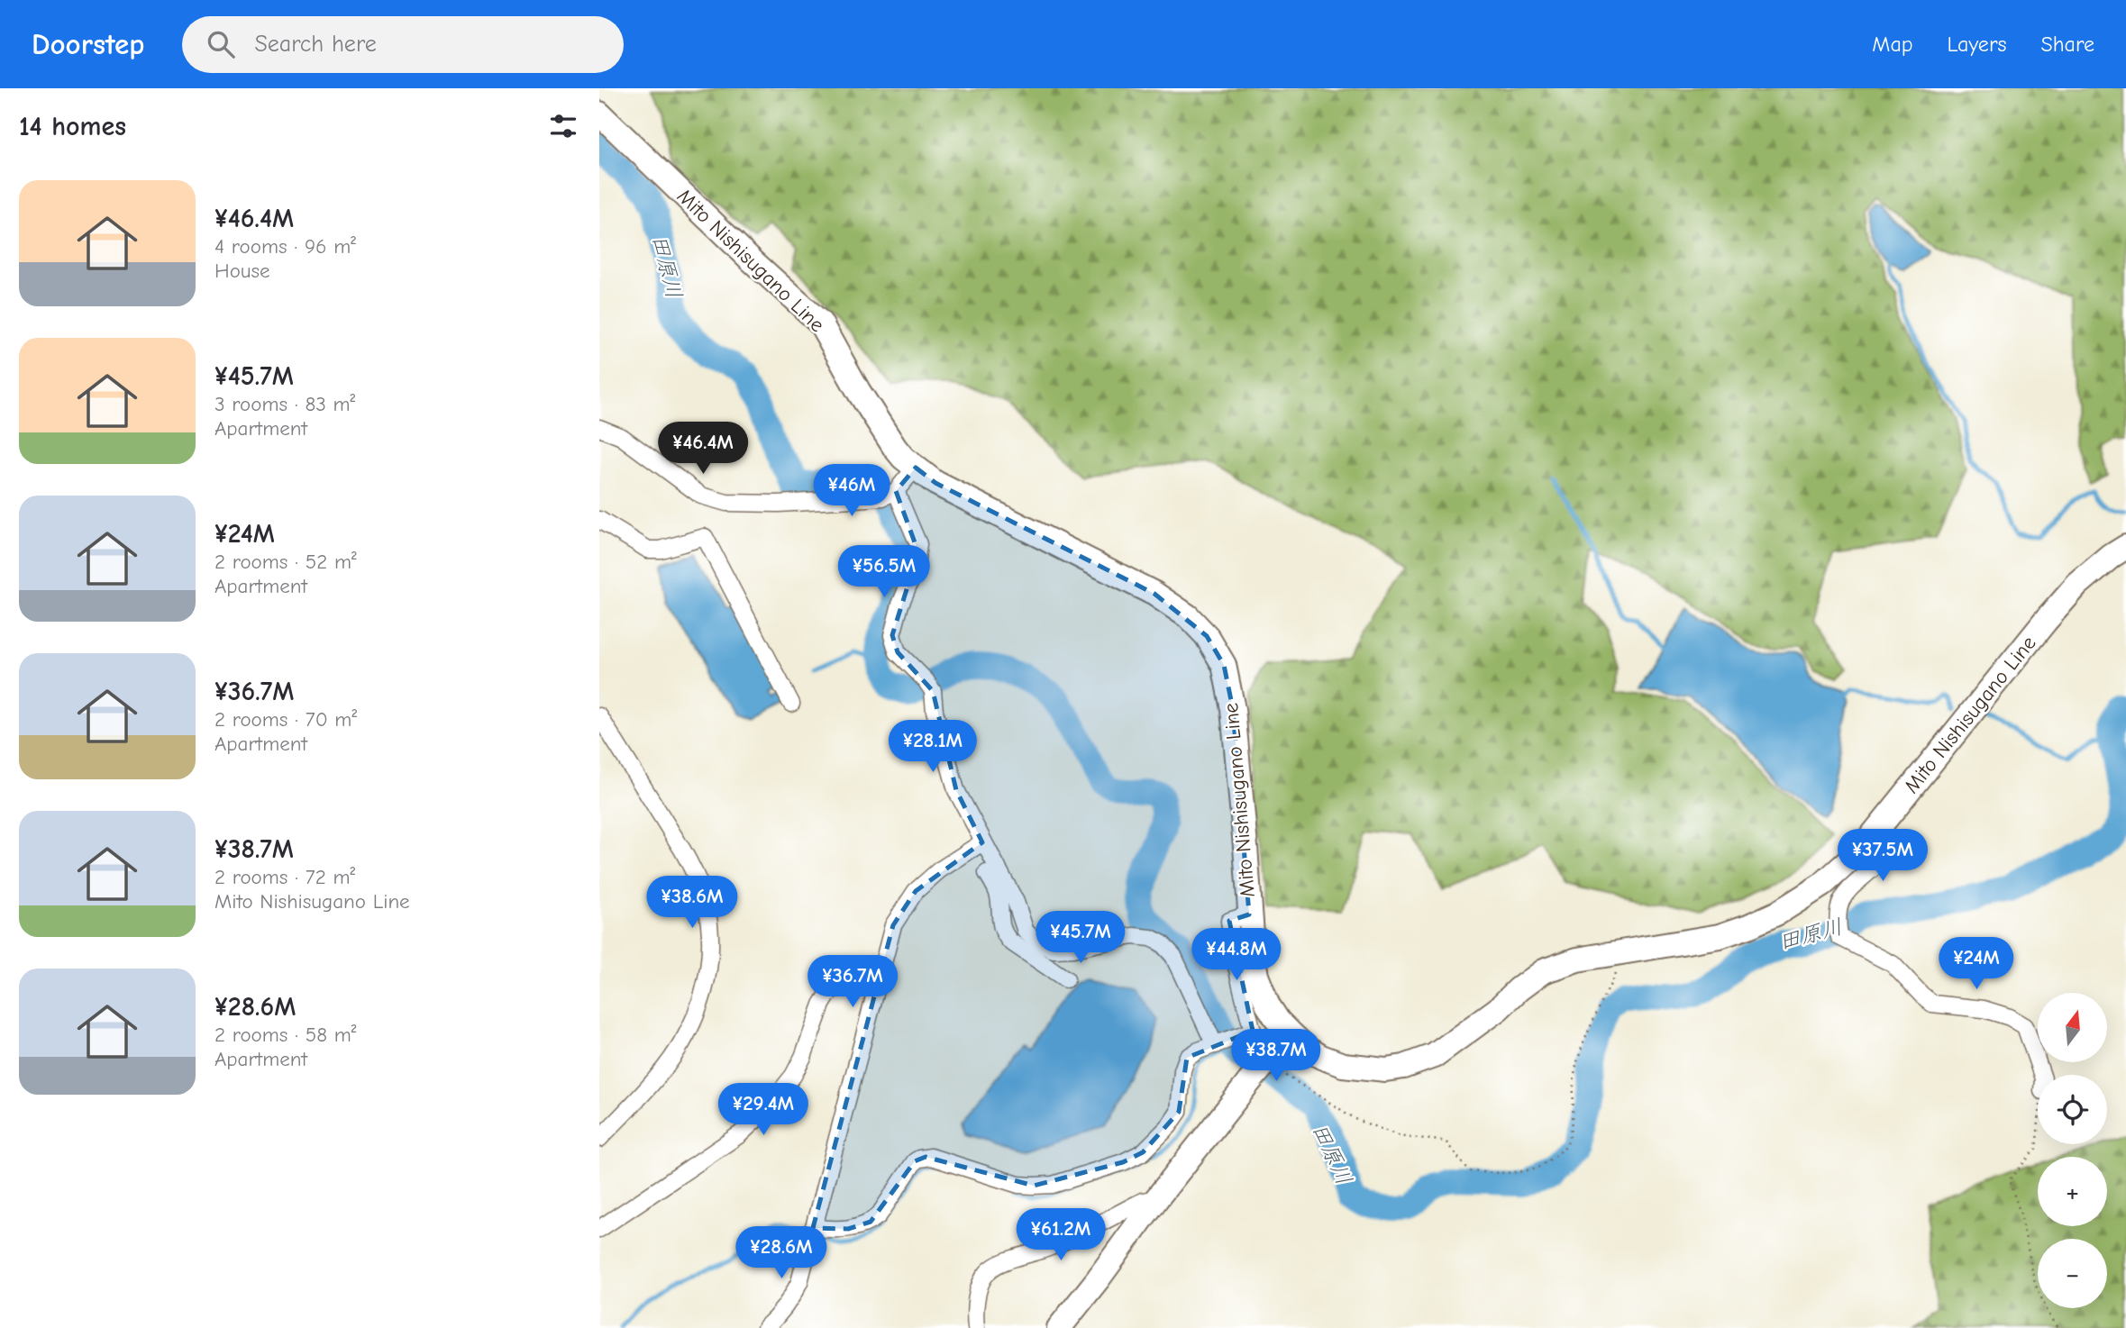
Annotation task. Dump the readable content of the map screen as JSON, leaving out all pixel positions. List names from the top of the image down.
{
  "streets": {
    "main road": ["Mito Nishisugano Line"]
  },
  "water": ["田原川"],
  "north": "top",
  "page": {
    "header": "Doorstep",
    "search": "Search here",
    "nav": ["Map", "Layers", "Share"],
    "heading": "14 homes",
    "list": [
      {
        "name": "¥46.4M",
        "note": "4 rooms · 96 m² · House"
      },
      {
        "name": "¥45.7M",
        "note": "3 rooms · 83 m² · Apartment"
      },
      {
        "name": "¥24M",
        "note": "2 rooms · 52 m² · Apartment"
      },
      {
        "name": "¥36.7M",
        "note": "2 rooms · 70 m² · Apartment"
      },
      {
        "name": "¥38.7M",
        "note": "2 rooms · 72 m² · Mito Nishisugano Line"
      },
      {
        "name": "¥28.6M",
        "note": "2 rooms · 58 m² · Apartment"
      }
    ],
    "price": [
      "¥46.4M",
      "¥46M",
      "¥56.5M",
      "¥28.1M",
      "¥37.5M",
      "¥38.6M",
      "¥45.7M",
      "¥44.8M",
      "¥24M",
      "¥36.7M",
      "¥38.7M",
      "¥29.4M",
      "¥61.2M",
      "¥28.6M"
    ],
    "map_buttons": ["+", "−"]
  }
}
